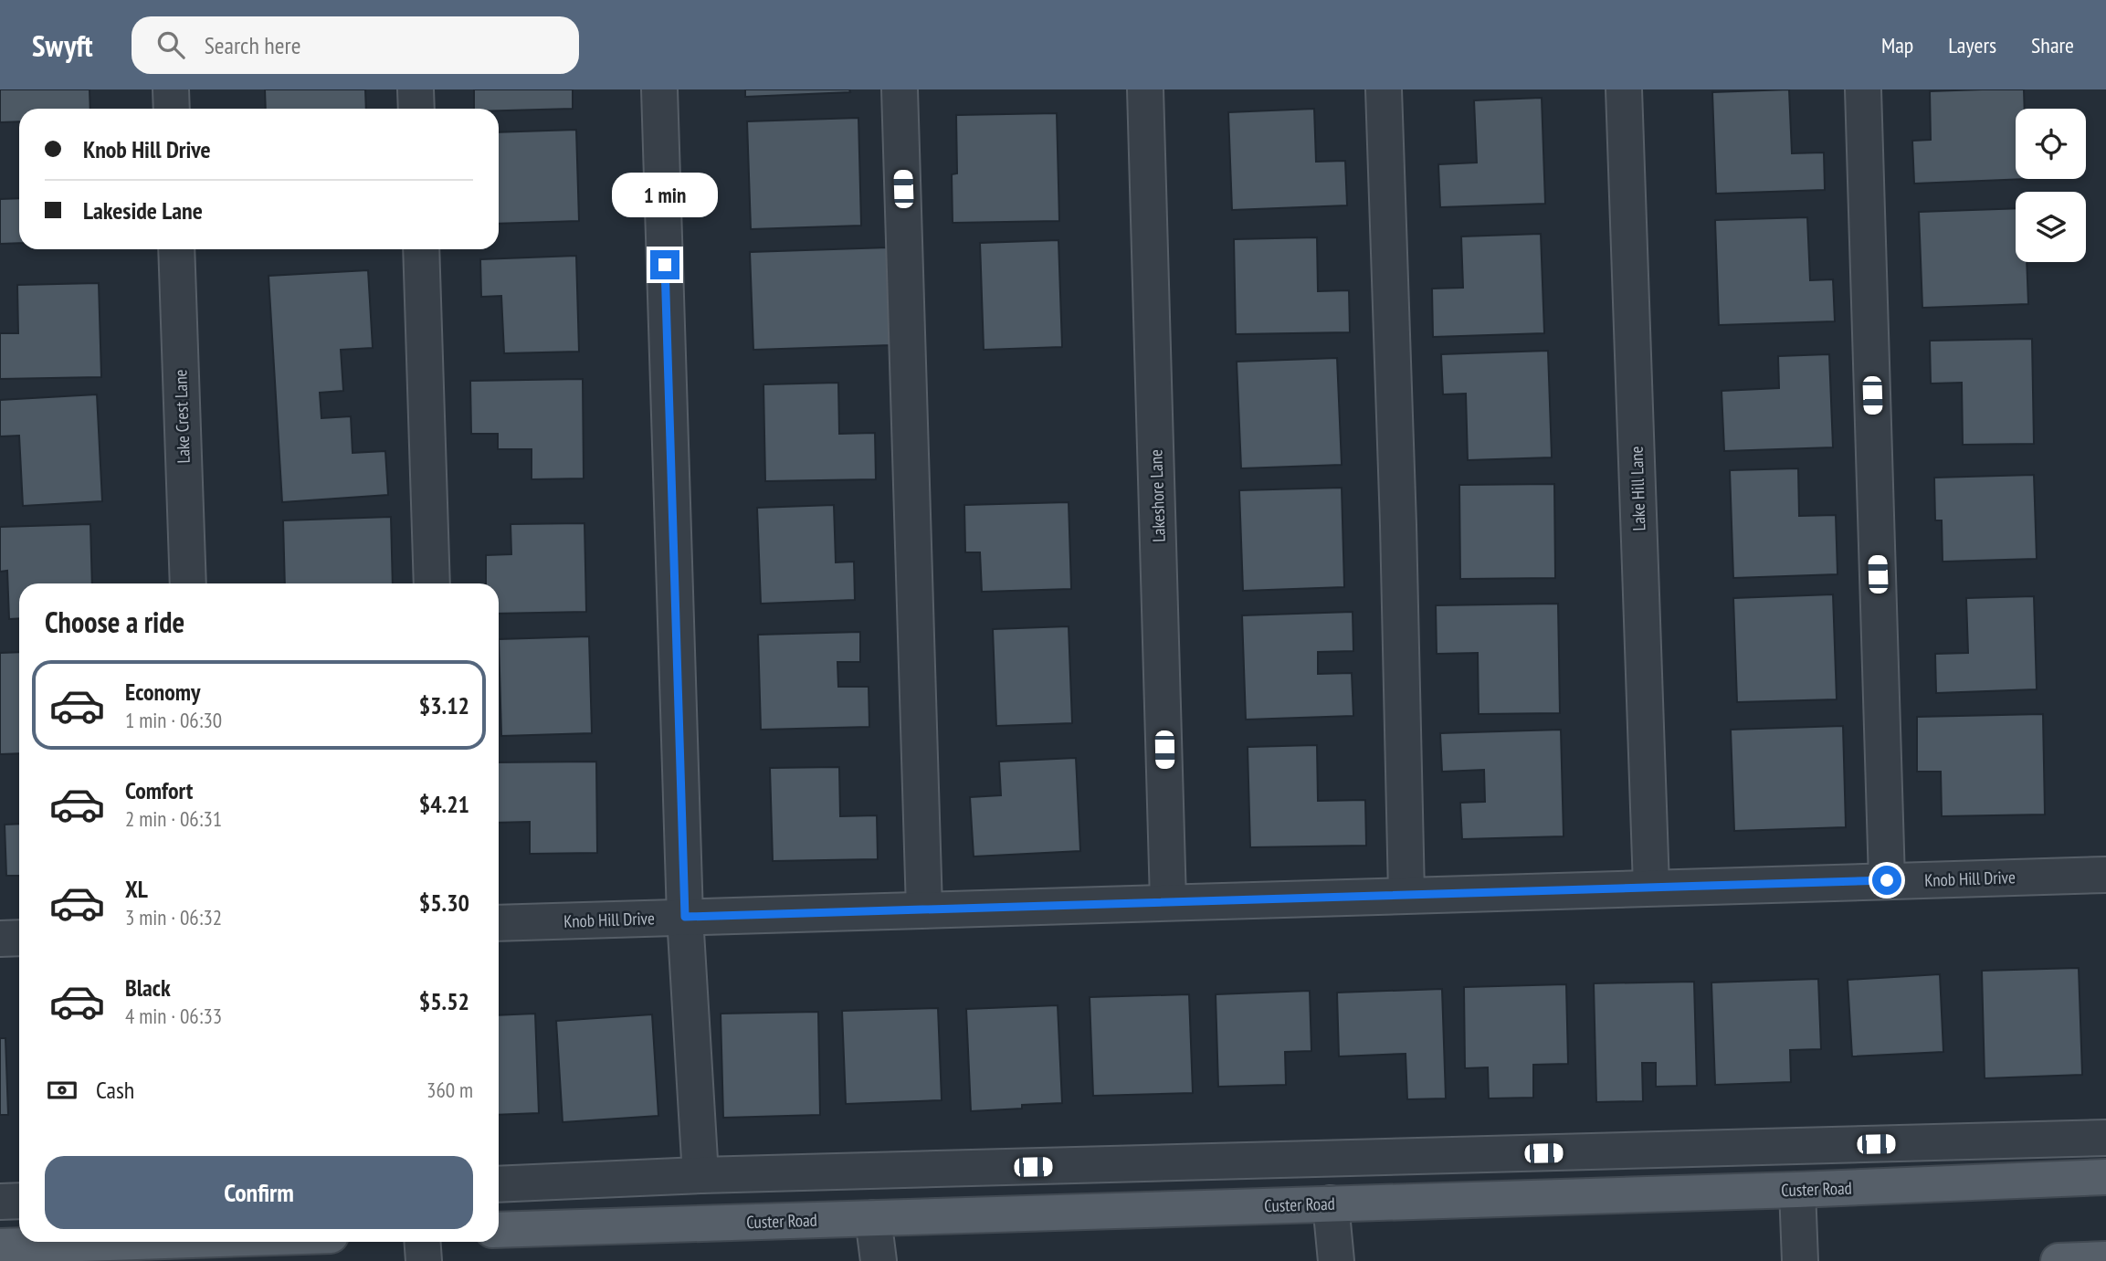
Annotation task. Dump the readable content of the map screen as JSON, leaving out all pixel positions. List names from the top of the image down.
{
  "streets": {
    "main road": ["Custer Road"],
    "street": [
      "Lake Crest Lane",
      "Lake Hill Lane",
      "Lakeshore Lane",
      "Knob Hill Drive"
    ]
  },
  "crossings": [
    ["Lake Hill Lane", "Knob Hill Drive"],
    ["Lakeshore Lane", "Knob Hill Drive"]
  ],
  "page": {
    "header": "Swyft",
    "search": "Search here",
    "nav": ["Map", "Layers", "Share"],
    "banner": ["Knob Hill Drive", "Lakeside Lane"],
    "bubble": "1 min",
    "heading": "Choose a ride",
    "list": [
      {
        "name": "Economy",
        "note": "1 min · 06:30",
        "value": "$3.12"
      },
      {
        "name": "Comfort",
        "note": "2 min · 06:31",
        "value": "$4.21"
      },
      {
        "name": "XL",
        "note": "3 min · 06:32",
        "value": "$5.30"
      },
      {
        "name": "Black",
        "note": "4 min · 06:33",
        "value": "$5.52"
      }
    ],
    "pay": ["Cash", "360 m"],
    "buttons": "Confirm"
  }
}
